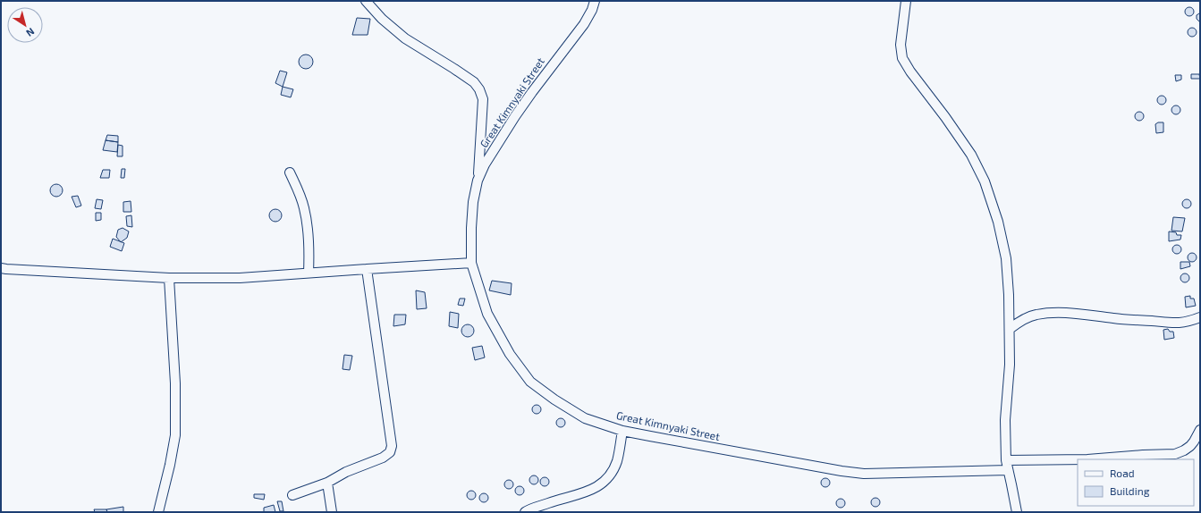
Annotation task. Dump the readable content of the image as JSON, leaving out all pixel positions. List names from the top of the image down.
{
  "streets": {
    "street": ["Great Kimnyaki Street"]
  },
  "legend": ["Road", "Building"],
  "north": "bottom right"
}
